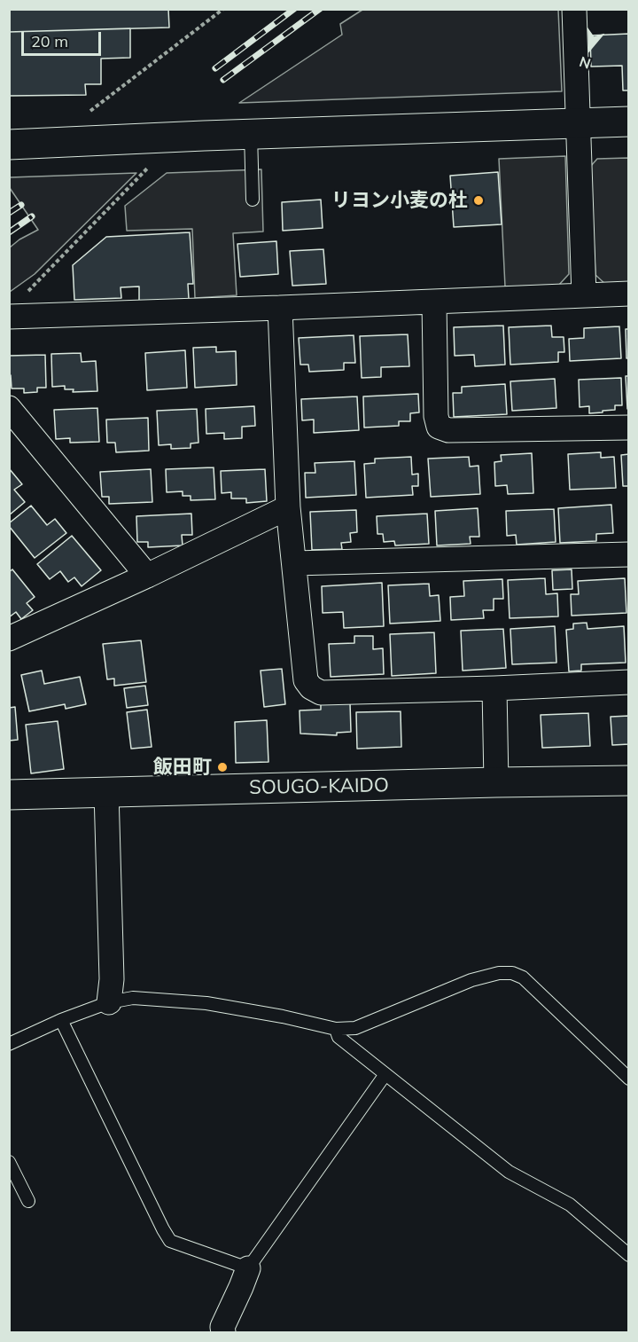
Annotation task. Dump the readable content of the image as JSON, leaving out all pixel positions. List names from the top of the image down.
{
  "streets": {
    "main road": ["SOUGO-KAIDO"]
  },
  "places": ["リヨン小麦の杜", "飯田町"],
  "scale_bar": "20 m",
  "north": "bottom"
}
